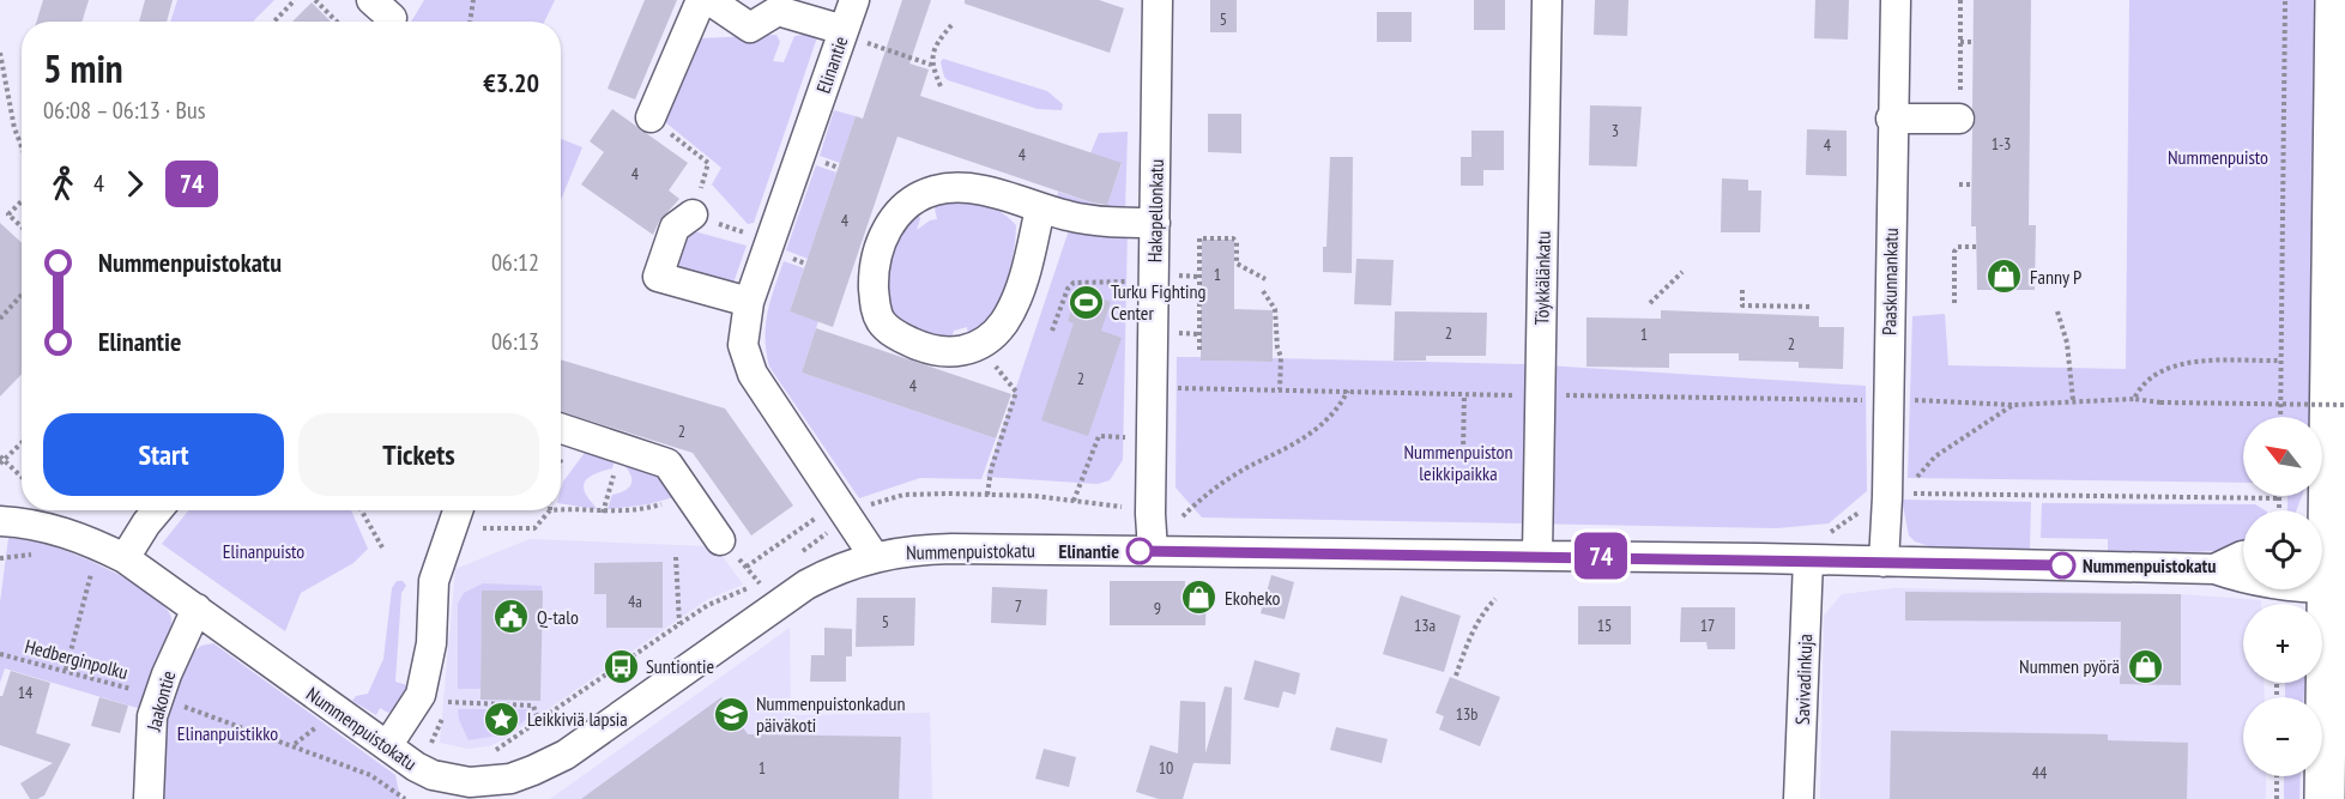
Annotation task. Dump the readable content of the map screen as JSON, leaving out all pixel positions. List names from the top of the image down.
{
  "streets": {
    "street": [
      "Elinantie",
      "Hakapellonkatu",
      "Töykkälänkatu",
      "Paaskunnankatu",
      "Nummenpuistokatu",
      "Savivadinkuja",
      "Jaakontie"
    ],
    "path": ["Hedberginpolku"]
  },
  "crossings": [
    ["Elinantie", "Nummenpuistokatu"],
    ["Hakapellonkatu", "Nummenpuistokatu"],
    ["Töykkälänkatu", "Nummenpuistokatu"],
    ["Paaskunnankatu", "Nummenpuistokatu"],
    ["Nummenpuistokatu", "Savivadinkuja"],
    ["Nummenpuistokatu", "Jaakontie"]
  ],
  "parks": [
    "Nummenpuisto",
    "Nummenpuiston leikkipaikka",
    "Elinanpuisto",
    "Elinanpuistikko"
  ],
  "places": {
    "shop": ["Fanny P", "Ekoheko", "Nummen pyörä"],
    "sports": ["Turku Fighting Center"],
    "other": ["Elinantie", "Nummenpuistokatu"],
    "public building": ["Q-talo"],
    "bus stop": ["Suntiontie"],
    "school or university": ["Nummenpuistonkadun päiväkoti"],
    "place": ["Leikkiviä lapsia"]
  },
  "lines": ["bus line 74"],
  "house_numbers": [
    "5",
    "3",
    "1-3",
    "4",
    "4",
    "4",
    "4",
    "1",
    "2",
    "1",
    "2",
    "2",
    "4",
    "2",
    "4a",
    "7",
    "9",
    "5",
    "13a",
    "15",
    "17",
    "14",
    "13b",
    "1",
    "10",
    "44"
  ],
  "north": "top left",
  "page": {
    "on_map": "74",
    "heading": ["5 min", "06:08 – 06:13 · Bus", "€3.20"],
    "legs": ["4", "74"],
    "list": [
      {
        "name": "Nummenpuistokatu",
        "value": "06:12"
      },
      {
        "name": "Elinantie",
        "value": "06:13"
      }
    ],
    "buttons": ["Start", "Tickets"],
    "map_buttons": ["+", "−"]
  }
}
